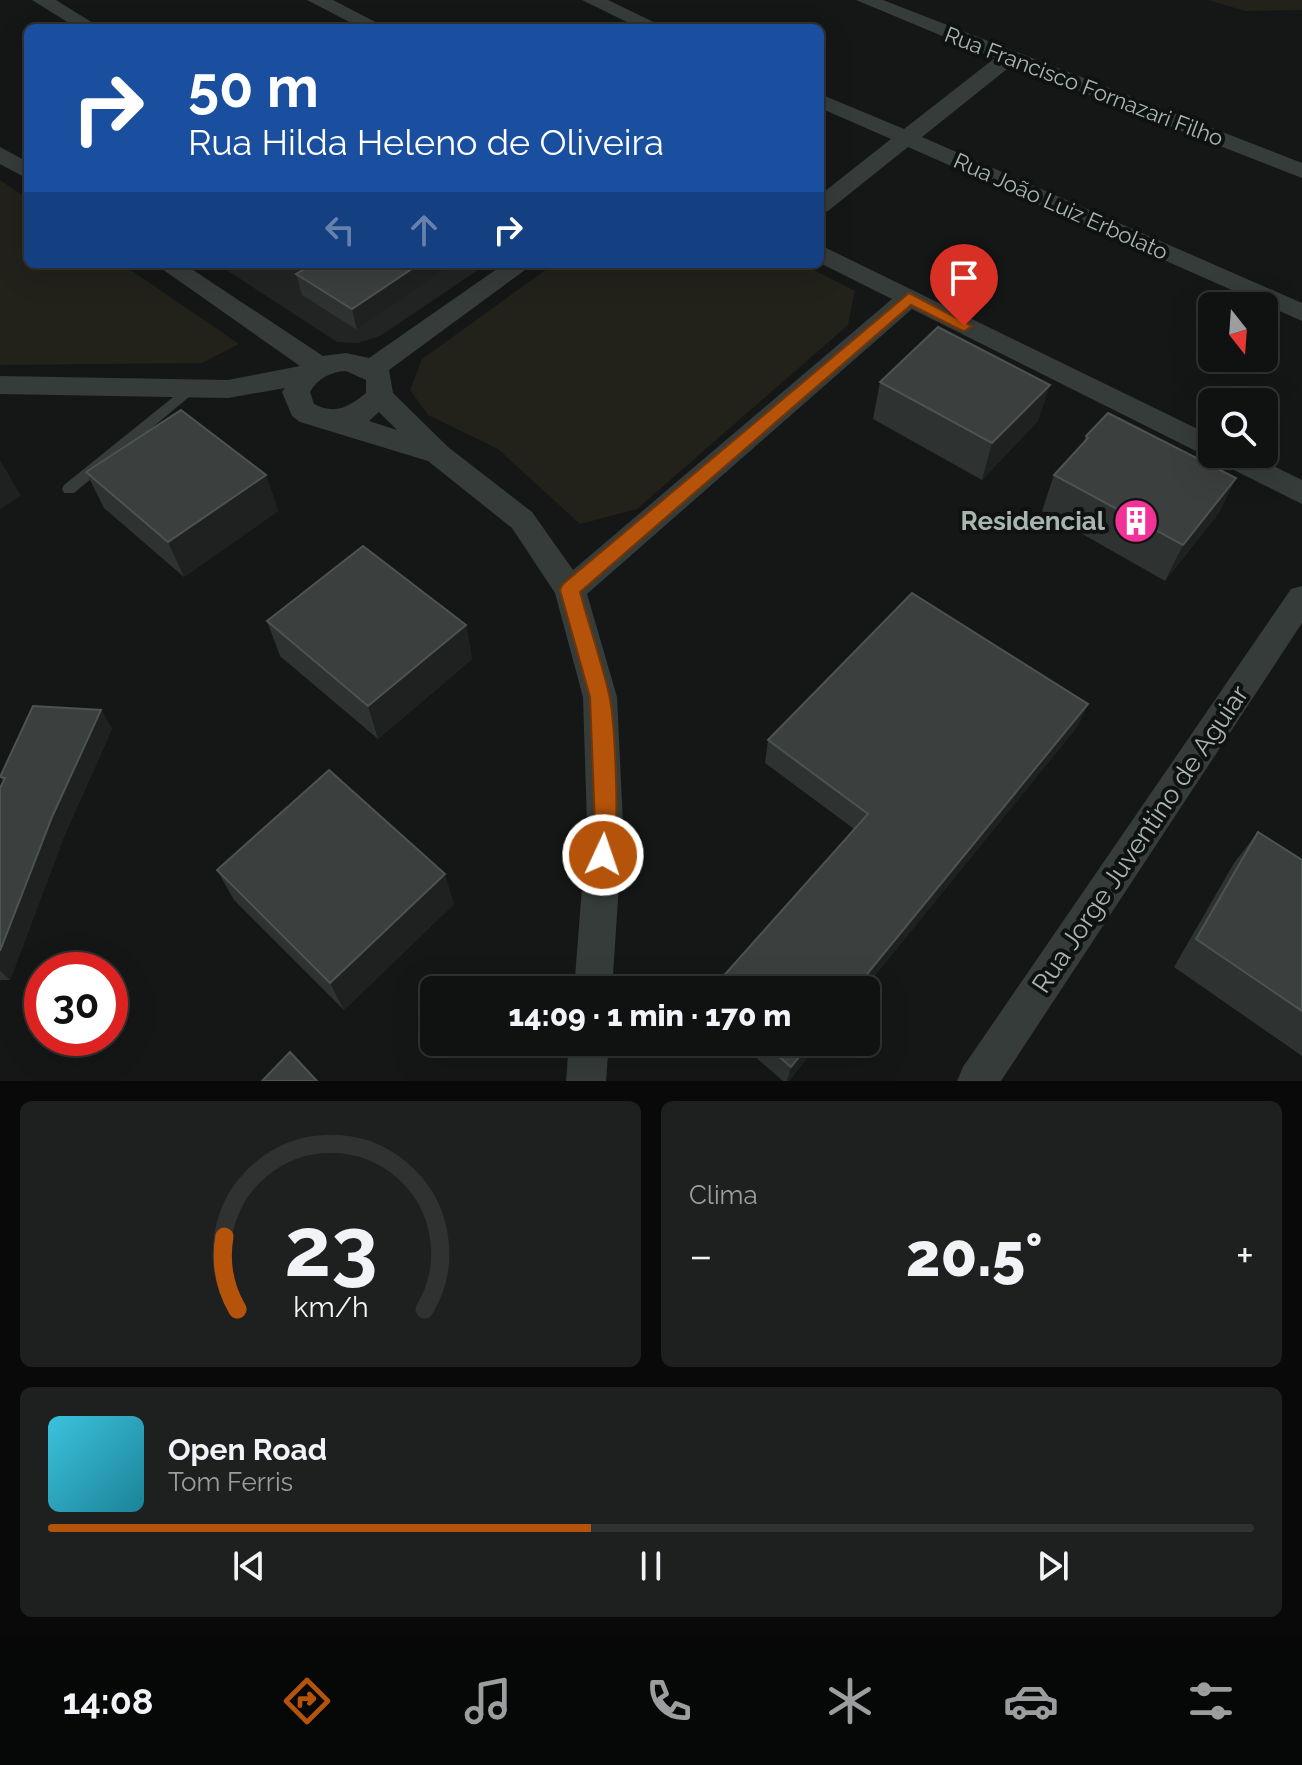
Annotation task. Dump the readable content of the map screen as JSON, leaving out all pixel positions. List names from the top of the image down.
{
  "streets": {
    "street": ["Rua Francisco Fornazari Filho", "Rua João Luiz Erbolato", "Rua Jorge Juventino de Aguiar"]
  },
  "places": {
    "building": ["Residencial"]
  },
  "north": "bottom",
  "page": {
    "turn": ["50 m", "Rua Hilda Heleno de Oliveira"],
    "limit": "30",
    "trip": "14:09 · 1 min · 170 m",
    "tile": "Clima",
    "heat": ["−", "20.5°", "+"],
    "song": ["Open Road", "Tom Ferris"],
    "tabs": "14:08",
    "gauge": ["23", "km/h"]
  }
}
